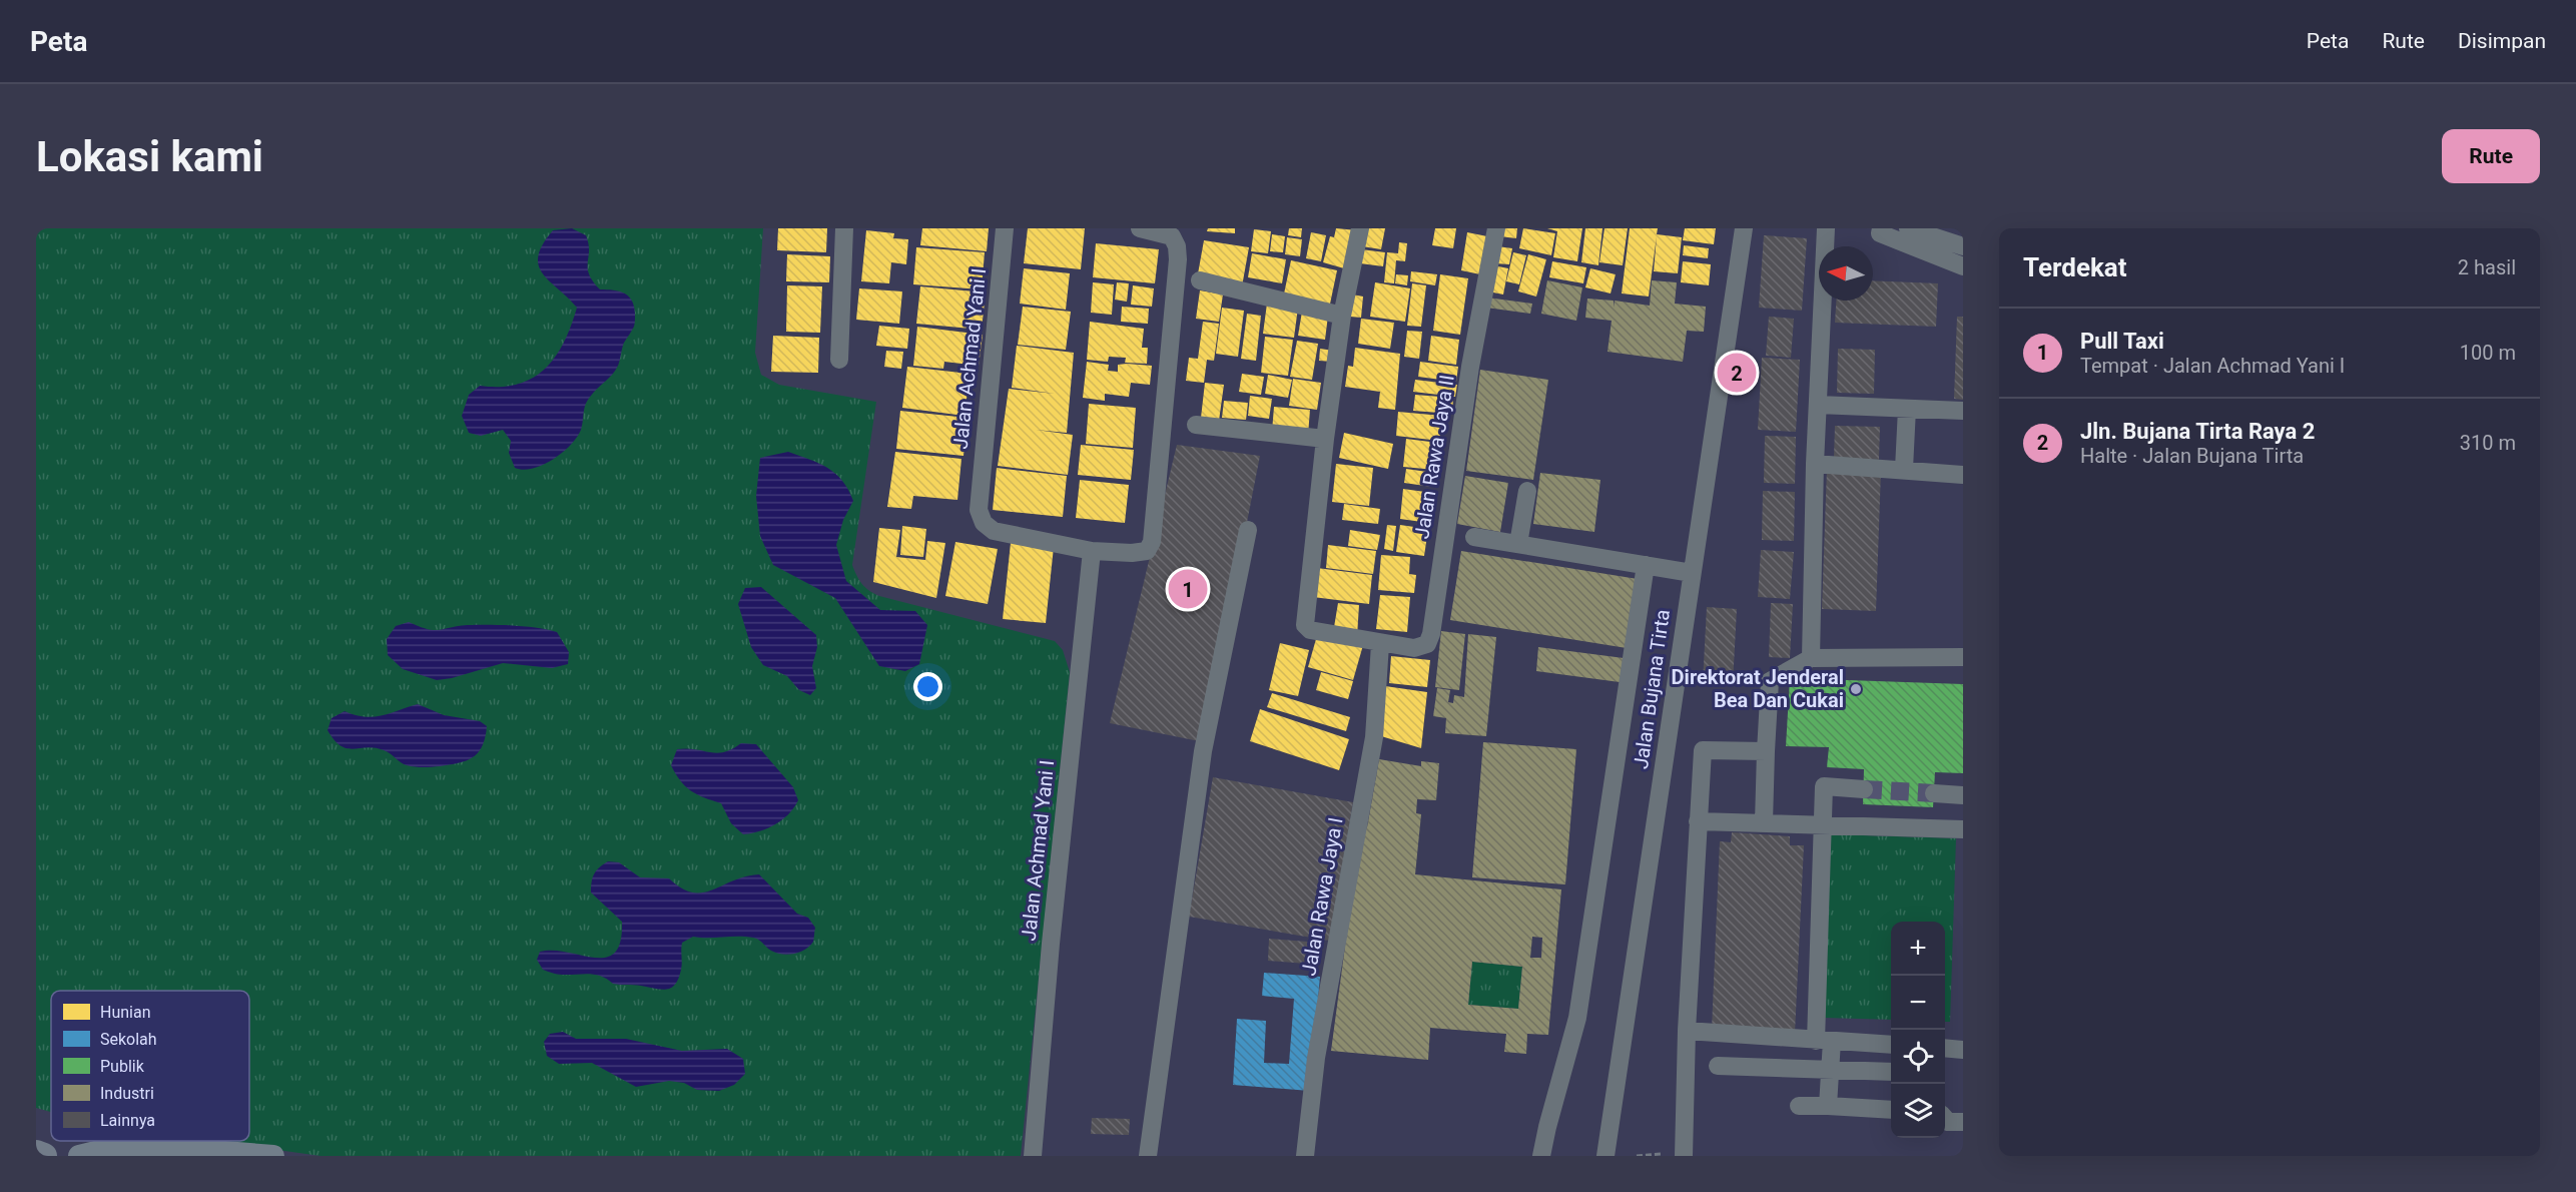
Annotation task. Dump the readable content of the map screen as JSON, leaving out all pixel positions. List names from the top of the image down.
{
  "streets": {
    "street": [
      "Jalan Achmad Yani I",
      "Jalan Rawa Jaya II",
      "Jalan Bujana Tirta",
      "Jalan Rawa Jaya I"
    ]
  },
  "crossings": [
    ["Jalan Rawa Jaya II", "Jalan Rawa Jaya I"]
  ],
  "places": ["Direktorat Jenderal Bea Dan Cukai"],
  "legend": [
    "Hunian",
    "Sekolah",
    "Publik",
    "Industri",
    "Lainnya"
  ],
  "north": "left",
  "page": {
    "header": "Peta",
    "nav": ["Peta", "Rute", "Disimpan"],
    "buttons": "Rute",
    "title": "Lokasi kami",
    "heading": ["Terdekat", "2 hasil"],
    "list": [
      {
        "mark": "1",
        "name": "Pull Taxi",
        "note": "Tempat · Jalan Achmad Yani I",
        "value": "100 m"
      },
      {
        "mark": "2",
        "name": "Jln. Bujana Tirta Raya 2",
        "note": "Halte · Jalan Bujana Tirta",
        "value": "310 m"
      }
    ],
    "pins": ["2", "1"],
    "map_buttons": ["+", "−"]
  }
}
